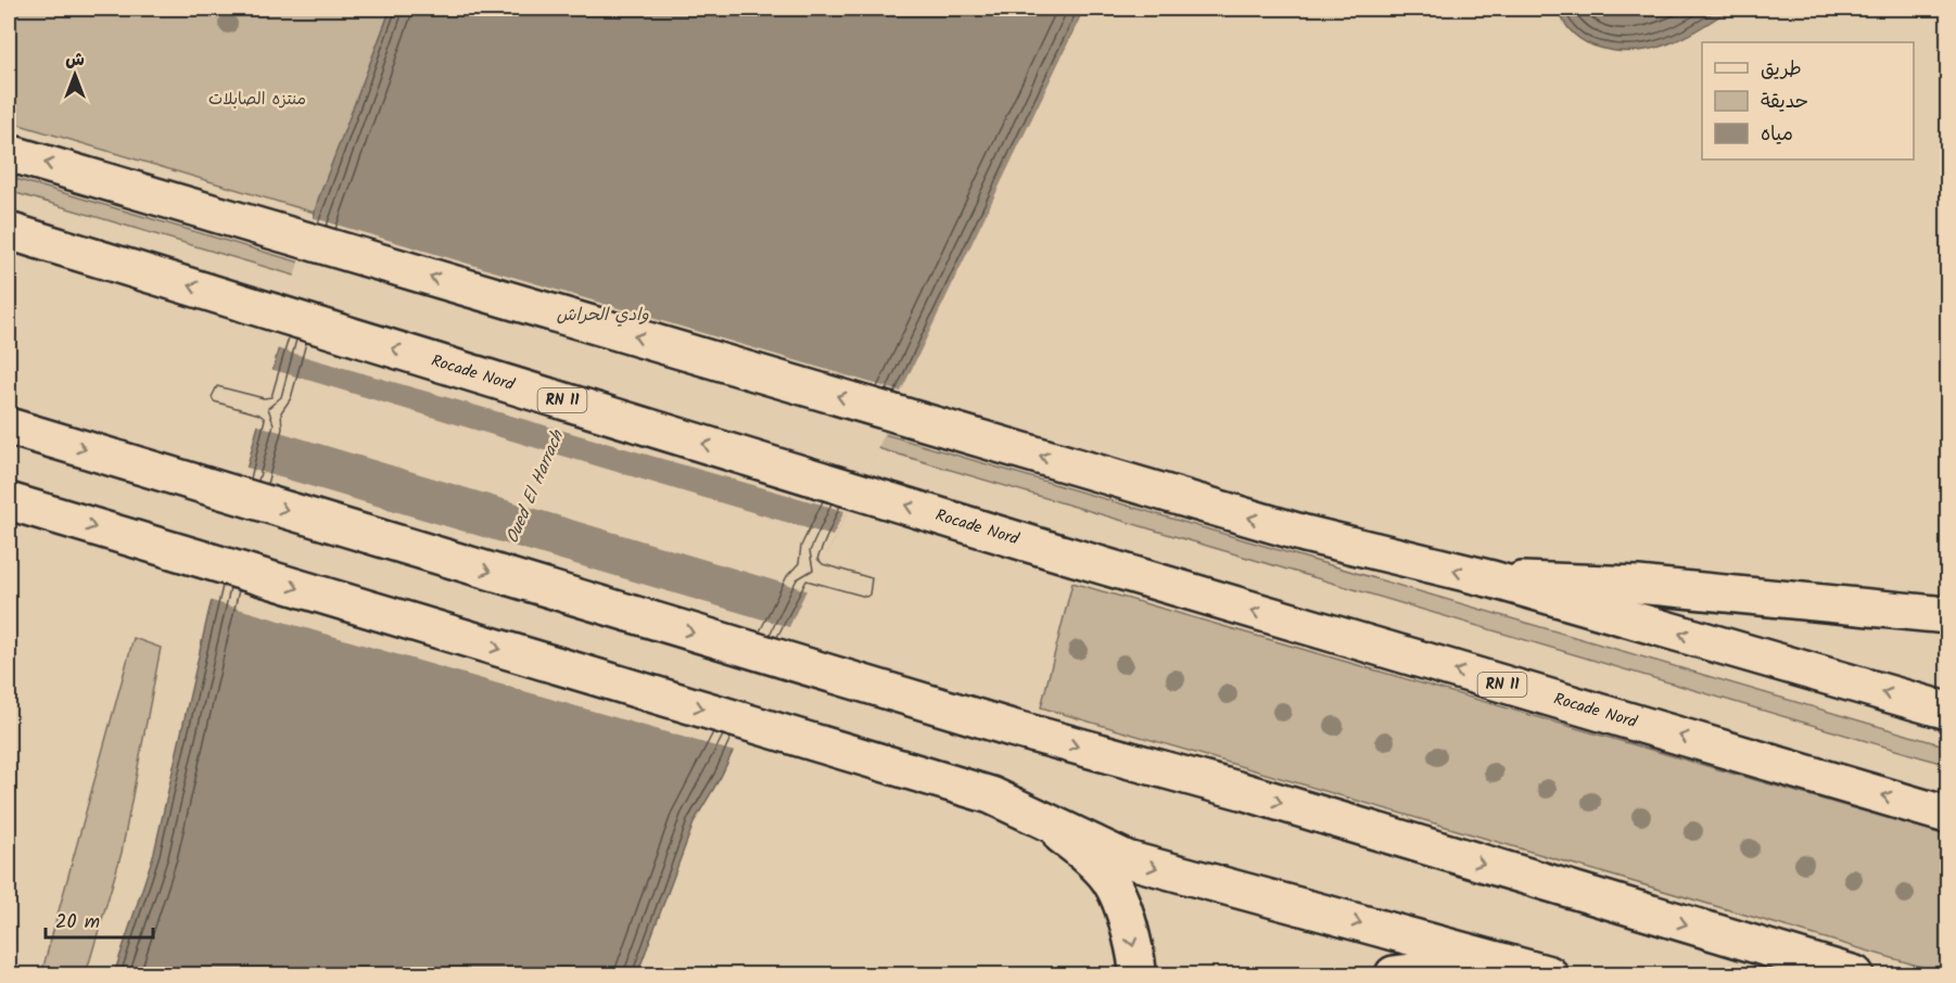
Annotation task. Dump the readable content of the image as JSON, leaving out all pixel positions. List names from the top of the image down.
{
  "streets": {
    "main road": ["Rocade Nord", "RN 11"]
  },
  "water": ["وادي الحراش", "Oued El Harrach"],
  "parks": ["منتزه الصابلات"],
  "legend": ["طريق", "حديقة", "مياه"],
  "scale_bar": "20 m",
  "north": "top"
}
